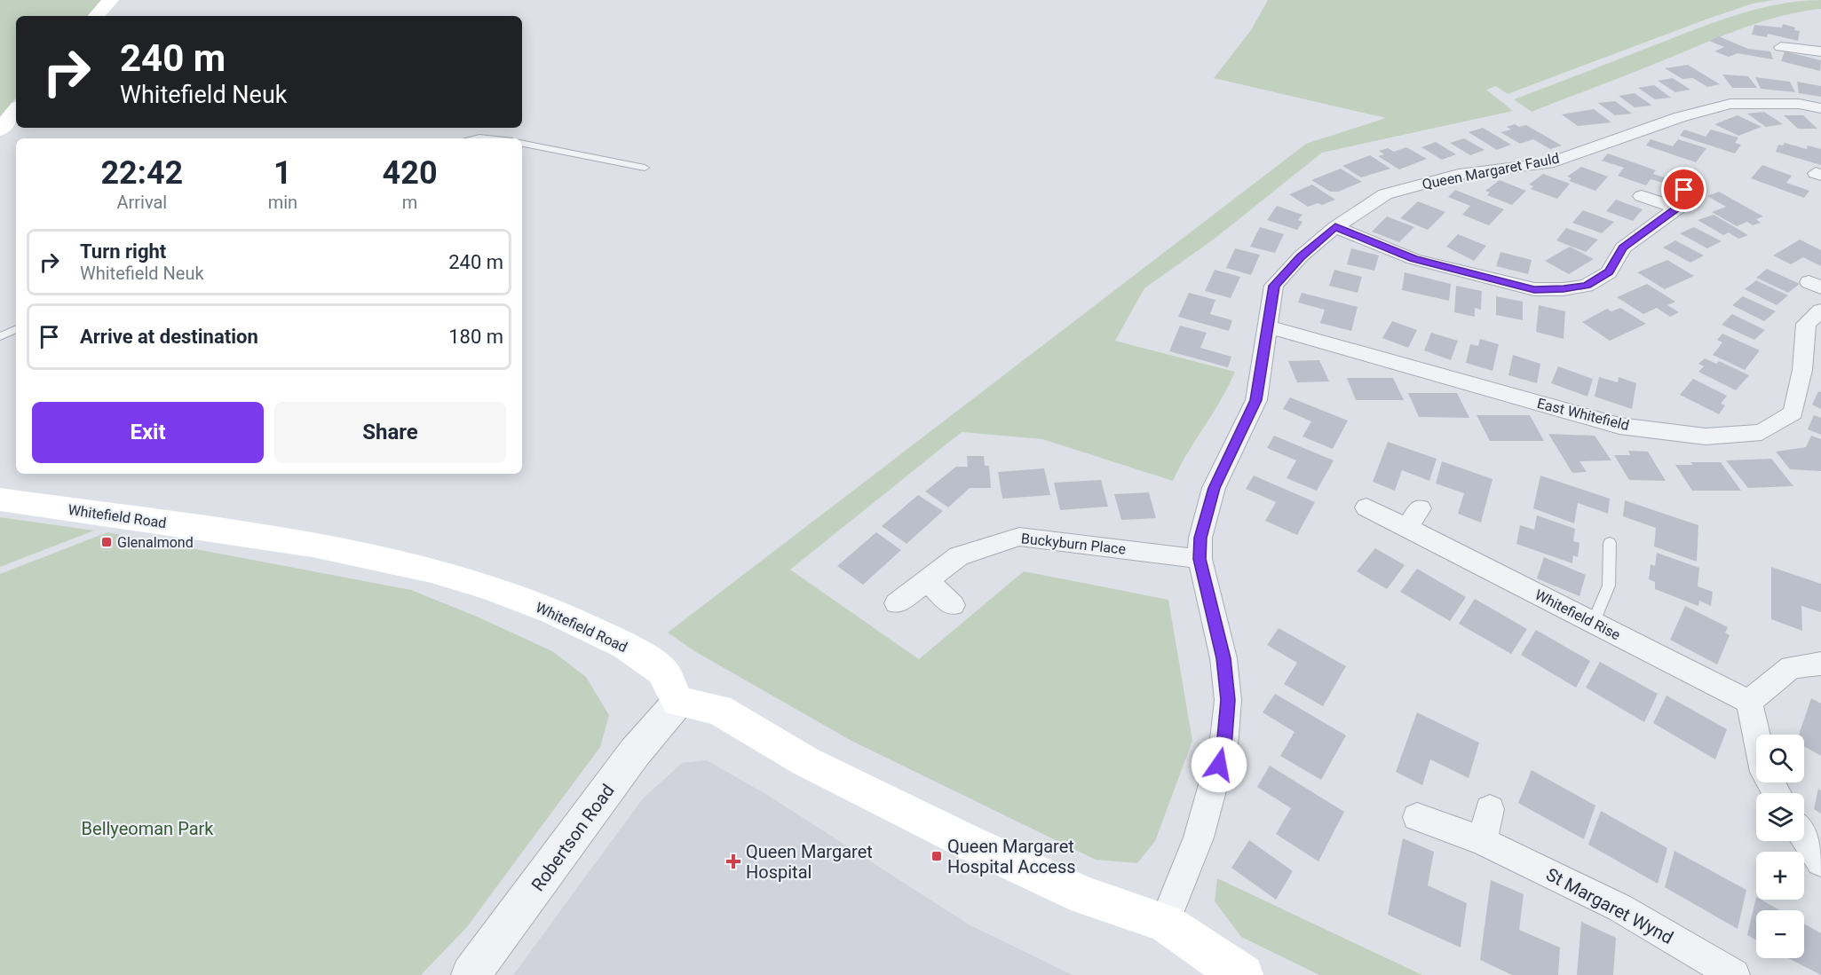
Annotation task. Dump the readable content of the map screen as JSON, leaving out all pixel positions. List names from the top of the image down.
{
  "streets": {
    "main road": ["Whitefield Road"],
    "street": [
      "Queen Margaret Fauld",
      "East Whitefield",
      "Buckyburn Place",
      "Whitefield Rise",
      "Robertson Road",
      "St Margaret Wynd"
    ]
  },
  "crossings": [
    ["Queen Margaret Fauld", "East Whitefield"],
    ["Queen Margaret Fauld", "Buckyburn Place"],
    ["Whitefield Road", "Robertson Road"]
  ],
  "parks": ["Bellyeoman Park"],
  "places": {
    "transit": ["Glenalmond", "Queen Margaret Hospital Access"],
    "health": ["Queen Margaret Hospital"]
  },
  "page": {
    "turn": ["240 m", "Whitefield Neuk"],
    "eta": [
      "22:42",
      "Arrival",
      "1",
      "min",
      "420",
      "m"
    ],
    "list": [
      {
        "name": "Turn right",
        "note": "Whitefield Neuk",
        "value": "240 m"
      },
      {
        "name": "Arrive at destination",
        "value": "180 m"
      }
    ],
    "buttons": ["Exit", "Share"],
    "map_buttons": ["+", "−"]
  }
}
